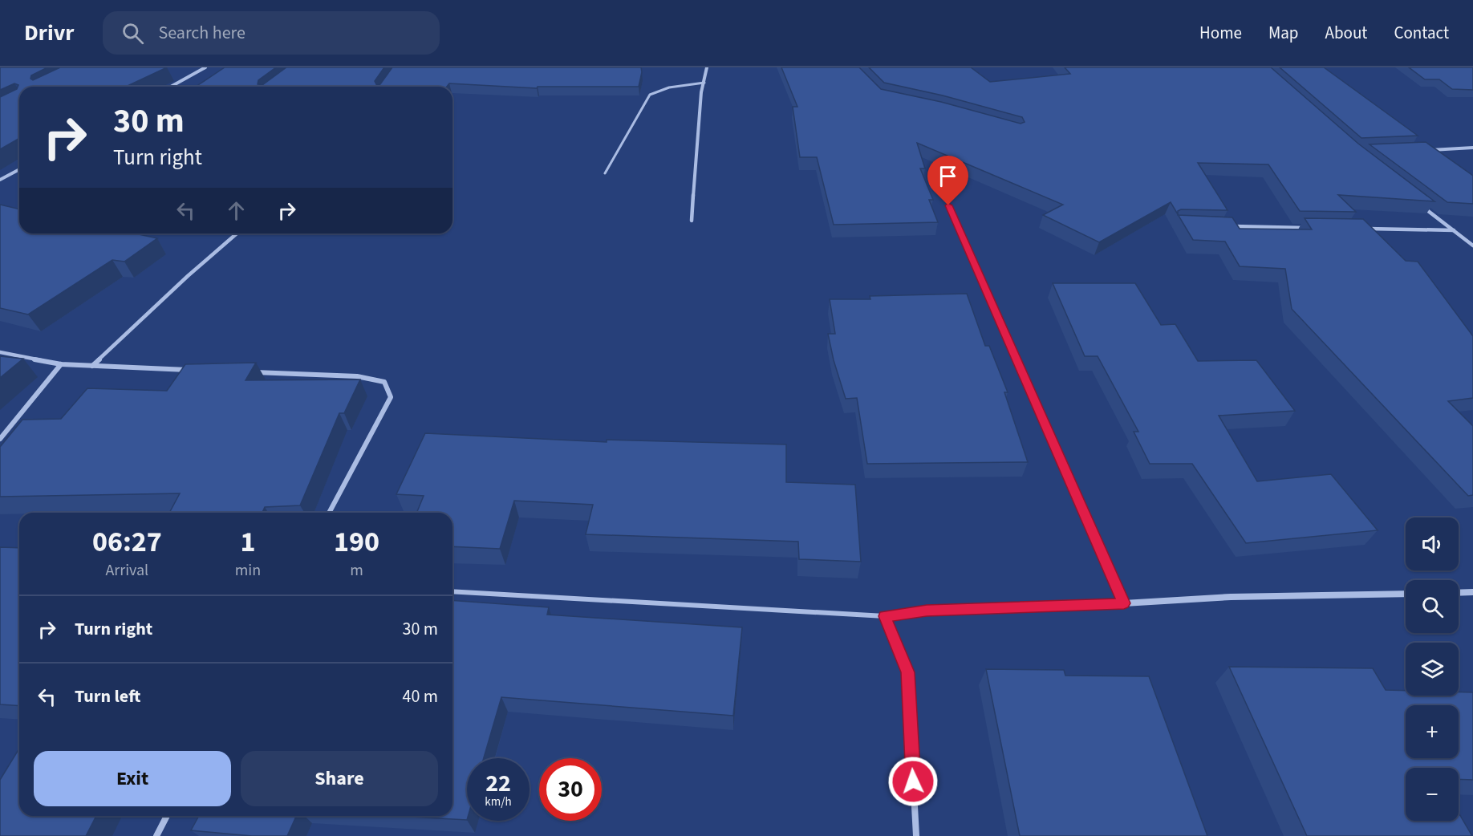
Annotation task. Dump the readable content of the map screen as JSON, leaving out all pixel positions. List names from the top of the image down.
{
  "page": {
    "header": "Drivr",
    "search": "Search here",
    "nav": [
      "Home",
      "Map",
      "About",
      "Contact"
    ],
    "turn": ["30 m", "Turn right"],
    "eta": [
      "06:27",
      "Arrival",
      "1",
      "min",
      "190",
      "m"
    ],
    "map_buttons": ["+", "−"],
    "list": [
      {
        "name": "Turn right",
        "value": "30 m"
      },
      {
        "name": "Turn left",
        "value": "40 m"
      }
    ],
    "buttons": ["Exit", "Share"],
    "speed": "22 km/h",
    "limit": "30"
  }
}
